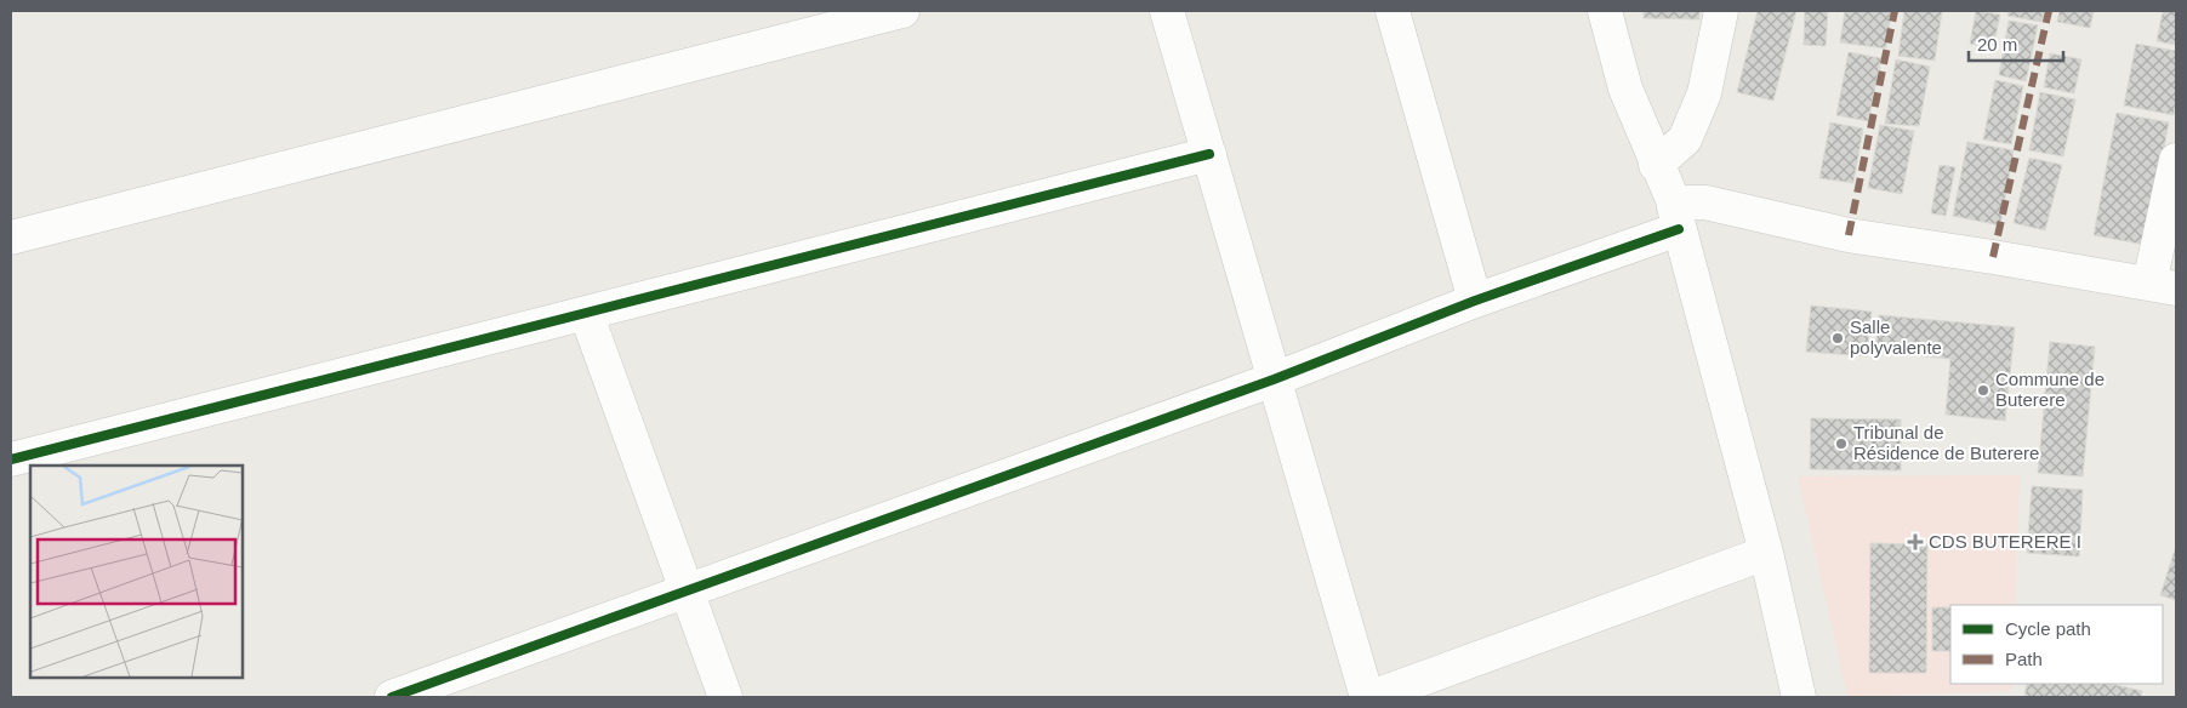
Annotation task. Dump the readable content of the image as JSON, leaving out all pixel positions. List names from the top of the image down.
{
  "places": {
    "other": ["Salle polyvalente", "Commune de Buterere", "Tribunal de Résidence de Buterere"],
    "health": ["CDS BUTERERE I"]
  },
  "legend": ["Cycle path", "Path"],
  "scale_bar": "20 m"
}
